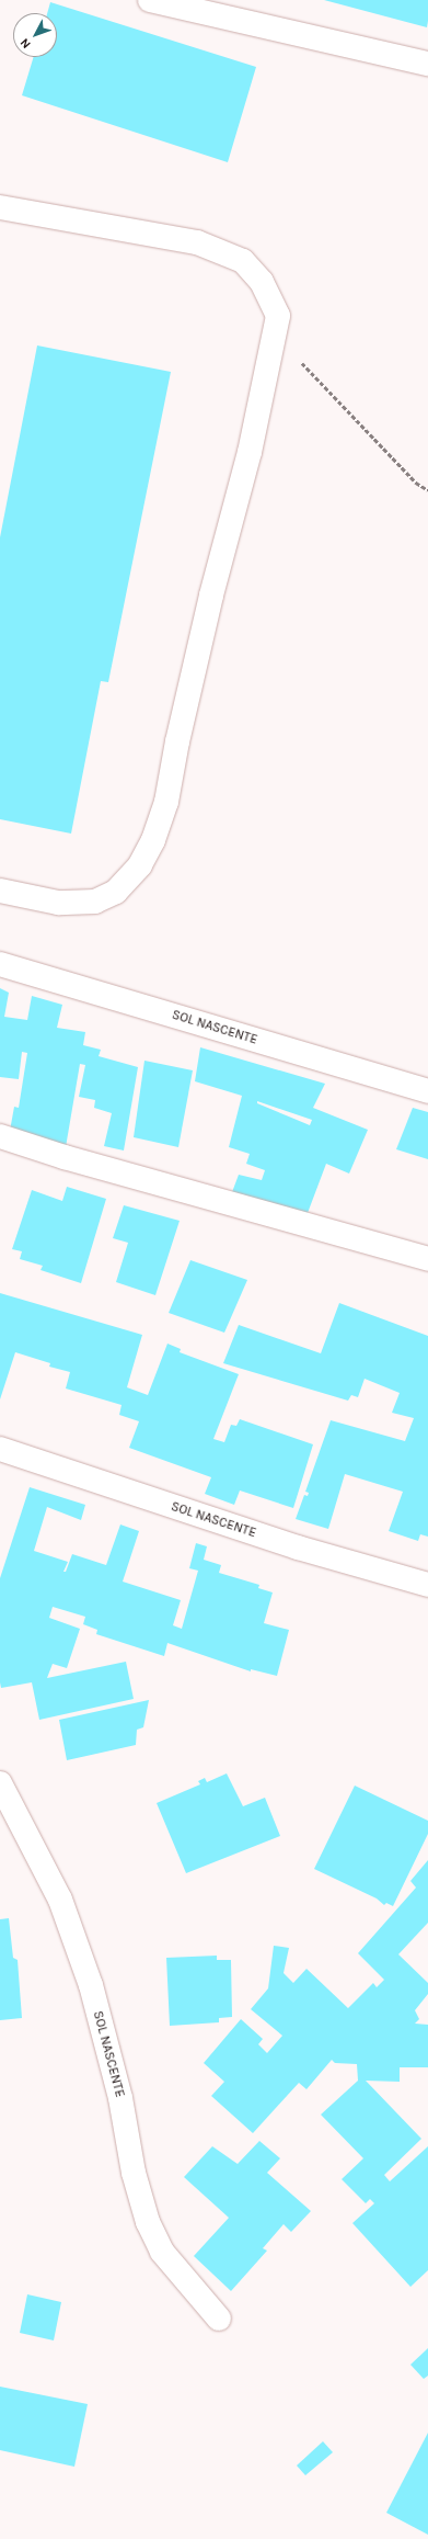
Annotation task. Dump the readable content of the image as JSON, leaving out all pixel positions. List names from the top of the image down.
{
  "streets": {
    "street": ["SOL NASCENTE"]
  },
  "north": "bottom left"
}
